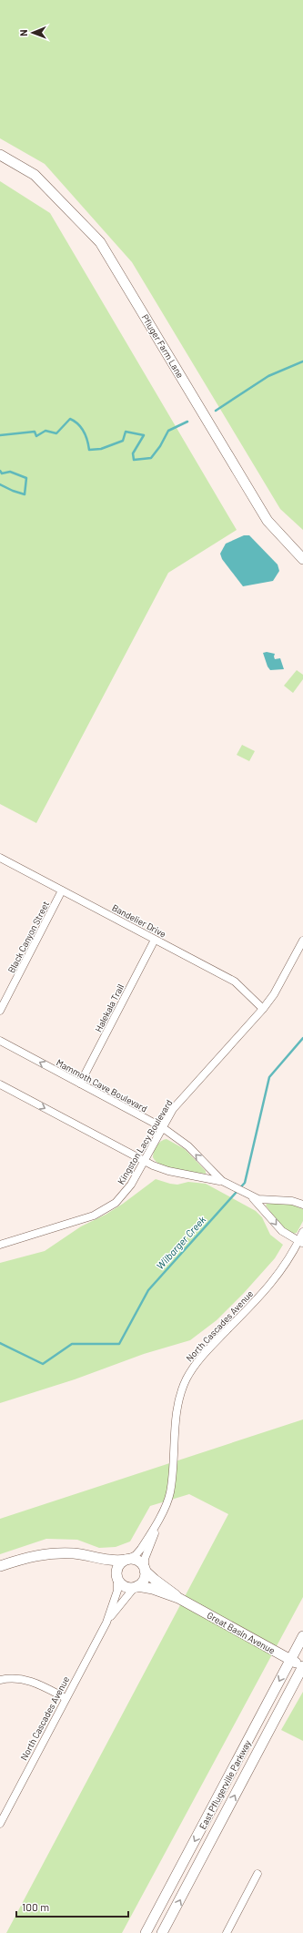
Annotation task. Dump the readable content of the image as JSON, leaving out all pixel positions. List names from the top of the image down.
{
  "streets": {
    "street": [
      "Pfluger Farm Lane",
      "Bandelier Drive",
      "Black Canyon Street",
      "Halekala Trail",
      "Mammoth Cave Boulevard",
      "Kingston Lacy Boulevard",
      "North Cascades Avenue",
      "Great Basin Avenue",
      "East Pflugerville Parkway"
    ]
  },
  "crossings": [
    ["Bandelier Drive", "Black Canyon Street"],
    ["Bandelier Drive", "Halekala Trail"],
    ["Bandelier Drive", "Kingston Lacy Boulevard"],
    ["Halekala Trail", "Mammoth Cave Boulevard"],
    ["Mammoth Cave Boulevard", "Kingston Lacy Boulevard"],
    ["Mammoth Cave Boulevard", "North Cascades Avenue"],
    ["North Cascades Avenue", "Great Basin Avenue"],
    ["Great Basin Avenue", "East Pflugerville Parkway"]
  ],
  "water": ["Wilbarger Creek"],
  "scale_bar": "100 m",
  "north": "left"
}
